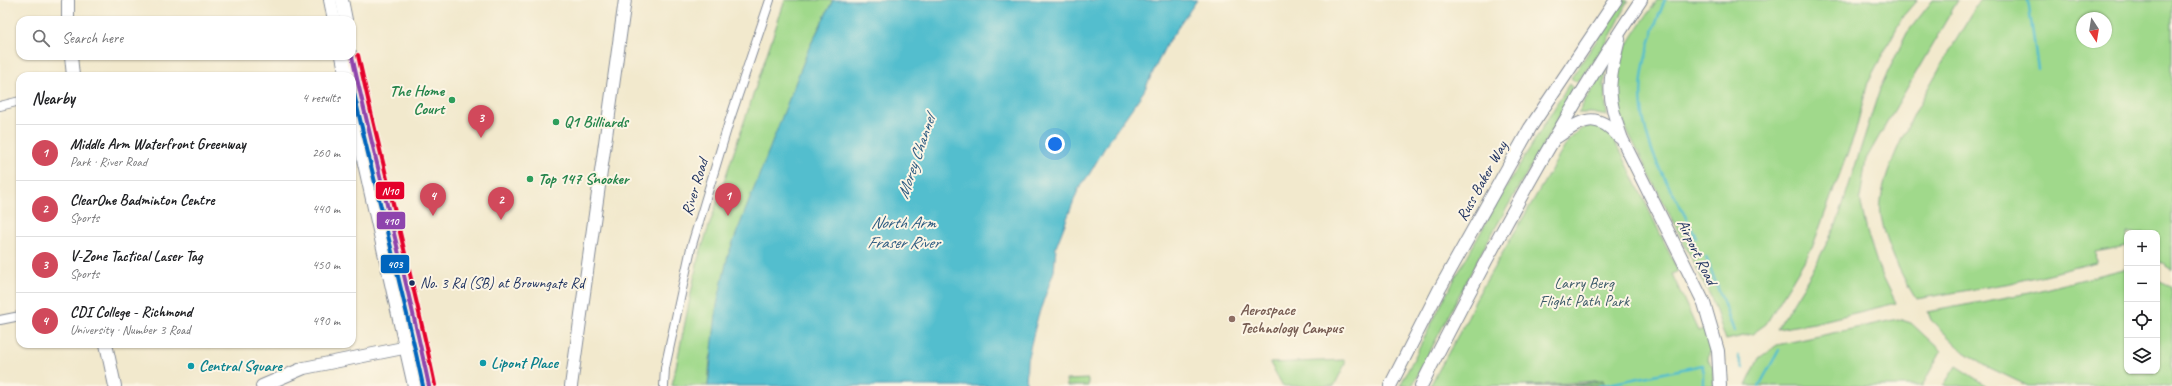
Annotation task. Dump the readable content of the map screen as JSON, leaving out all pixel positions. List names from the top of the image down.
{
  "streets": {
    "main road": ["Russ Baker Way", "Airport Road"],
    "street": ["River Road"]
  },
  "water": ["Morey Channel", "North Arm Fraser River"],
  "parks": ["Larry Berg Flight Path Park"],
  "places": [
    "The Home Court",
    "Q1 Billiards",
    "Top 147 Snooker",
    "No. 3 Rd (SB) at Browngate Rd",
    "Aerospace Technology Campus",
    "Lipont Place",
    "Central Square"
  ],
  "lines": ["transit line N10", "transit line 410", "transit line 403"],
  "north": "bottom",
  "page": {
    "search": "Search here",
    "heading": ["Nearby", "4 results"],
    "pins": [
      "3",
      "1",
      "4",
      "2"
    ],
    "list": [
      {
        "mark": "1",
        "name": "Middle Arm Waterfront Greenway",
        "note": "Park · River Road",
        "value": "260 m"
      },
      {
        "mark": "2",
        "name": "ClearOne Badminton Centre",
        "note": "Sports",
        "value": "440 m"
      },
      {
        "mark": "3",
        "name": "V-Zone Tactical Laser Tag",
        "note": "Sports",
        "value": "450 m"
      },
      {
        "mark": "4",
        "name": "CDI College - Richmond",
        "note": "University · Number 3 Road",
        "value": "490 m"
      }
    ],
    "map_buttons": ["+", "−"]
  }
}
